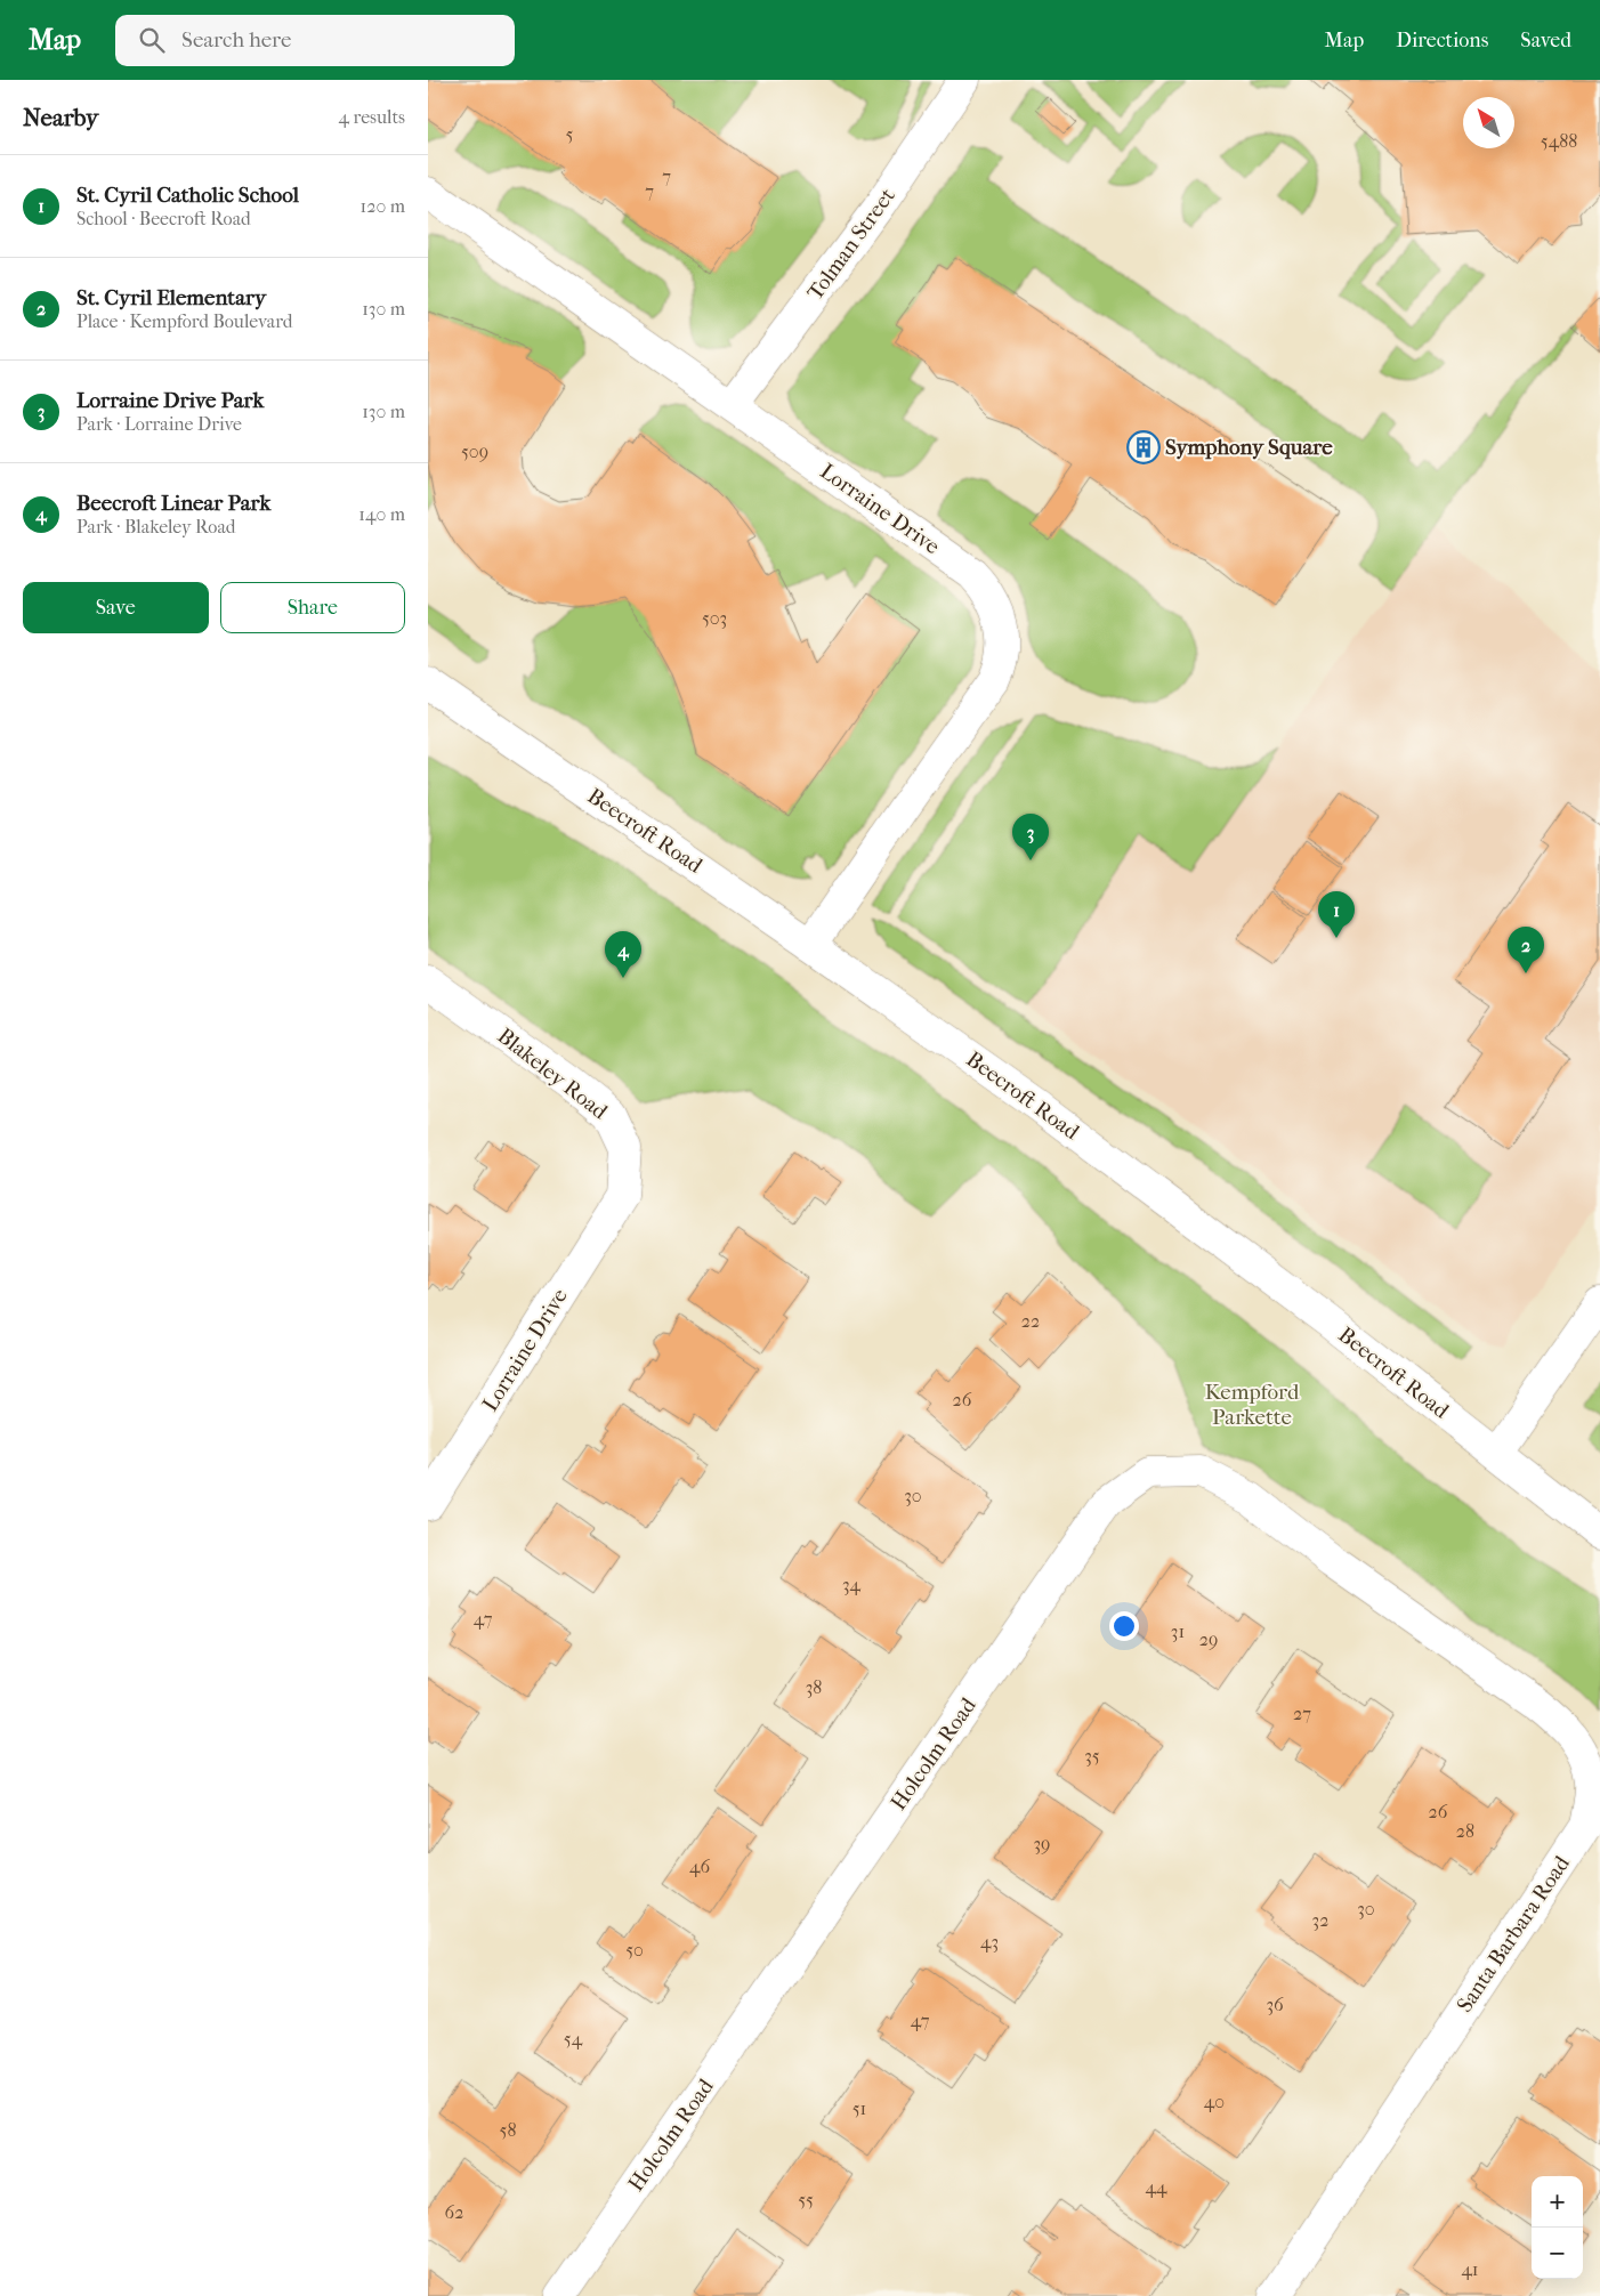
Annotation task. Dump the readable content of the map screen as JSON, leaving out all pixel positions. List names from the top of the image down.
{
  "streets": {
    "street": [
      "Tolman Street",
      "Lorraine Drive",
      "Beecroft Road",
      "Blakeley Road",
      "Holcolm Road",
      "Santa Barbara Road"
    ]
  },
  "crossings": [
    ["Tolman Street", "Lorraine Drive"],
    ["Lorraine Drive", "Beecroft Road"],
    ["Lorraine Drive", "Blakeley Road"],
    ["Holcolm Road", "Santa Barbara Road"]
  ],
  "parks": ["Kempford Parkette"],
  "places": {
    "building": ["Symphony Square"]
  },
  "house_numbers": [
    "5",
    "5488",
    "7",
    "7",
    "509",
    "503",
    "22",
    "26",
    "30",
    "34",
    "47",
    "31",
    "29",
    "38",
    "27",
    "35",
    "26",
    "28",
    "39",
    "46",
    "30",
    "32",
    "43",
    "50",
    "36",
    "47",
    "54",
    "40",
    "51",
    "58",
    "44",
    "55",
    "62",
    "41"
  ],
  "north": "top left",
  "page": {
    "header": "Map",
    "search": "Search here",
    "nav": ["Map", "Directions", "Saved"],
    "heading": ["Nearby", "4 results"],
    "list": [
      {
        "mark": "1",
        "name": "St. Cyril Catholic School",
        "note": "School · Beecroft Road",
        "value": "120 m"
      },
      {
        "mark": "2",
        "name": "St. Cyril Elementary",
        "note": "Place · Kempford Boulevard",
        "value": "130 m"
      },
      {
        "mark": "3",
        "name": "Lorraine Drive Park",
        "note": "Park · Lorraine Drive",
        "value": "130 m"
      },
      {
        "mark": "4",
        "name": "Beecroft Linear Park",
        "note": "Park · Blakeley Road",
        "value": "140 m"
      }
    ],
    "buttons": ["Save", "Share"],
    "pins": [
      "3",
      "1",
      "2",
      "4"
    ],
    "map_buttons": ["+", "−"]
  }
}
